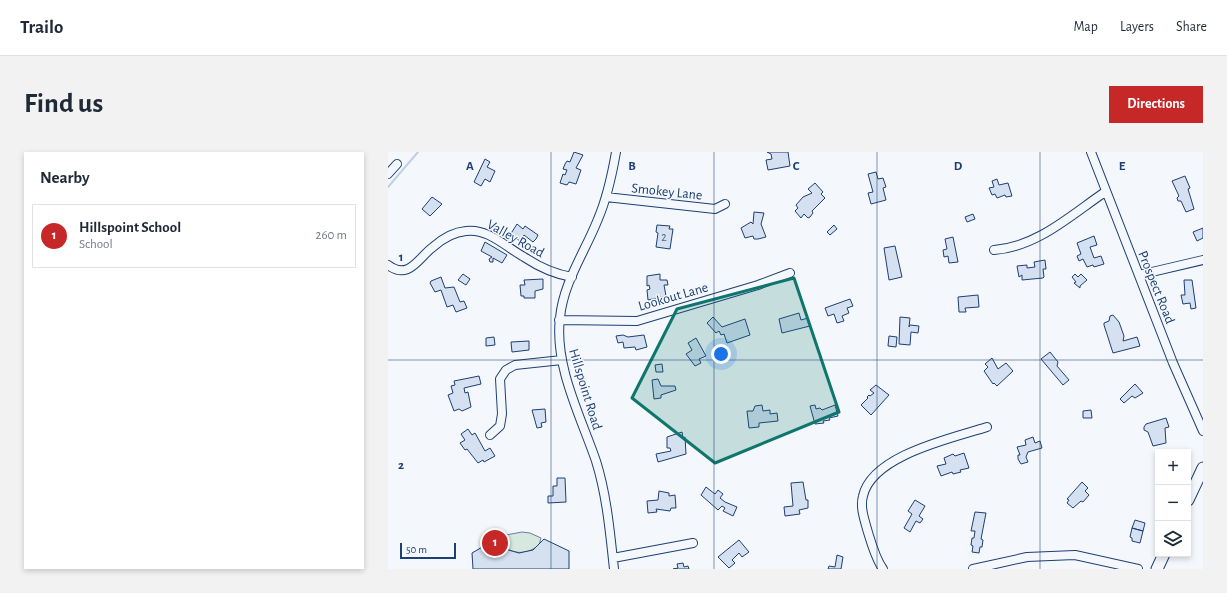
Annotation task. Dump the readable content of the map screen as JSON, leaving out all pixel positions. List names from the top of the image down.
{
  "streets": {
    "street": [
      "Smokey Lane",
      "Valley Road",
      "Prospect Road",
      "Lookout Lane",
      "Hillspoint Road"
    ]
  },
  "crossings": [
    ["Smokey Lane", "Hillspoint Road"],
    ["Valley Road", "Hillspoint Road"],
    ["Lookout Lane", "Hillspoint Road"]
  ],
  "house_numbers": ["2"],
  "scale_bar": "50 m",
  "page": {
    "header": "Trailo",
    "nav": ["Map", "Layers", "Share"],
    "buttons": "Directions",
    "title": "Find us",
    "heading": "Nearby",
    "list": [
      {
        "mark": "1",
        "name": "Hillspoint School",
        "note": "School",
        "value": "260 m"
      }
    ],
    "map_buttons": ["+", "−"],
    "pins": "1",
    "scale": "50 m"
  },
  "grid": {
    "columns": [
      "A",
      "B",
      "C",
      "D",
      "E"
    ],
    "rows": ["1", "2"]
  }
}
